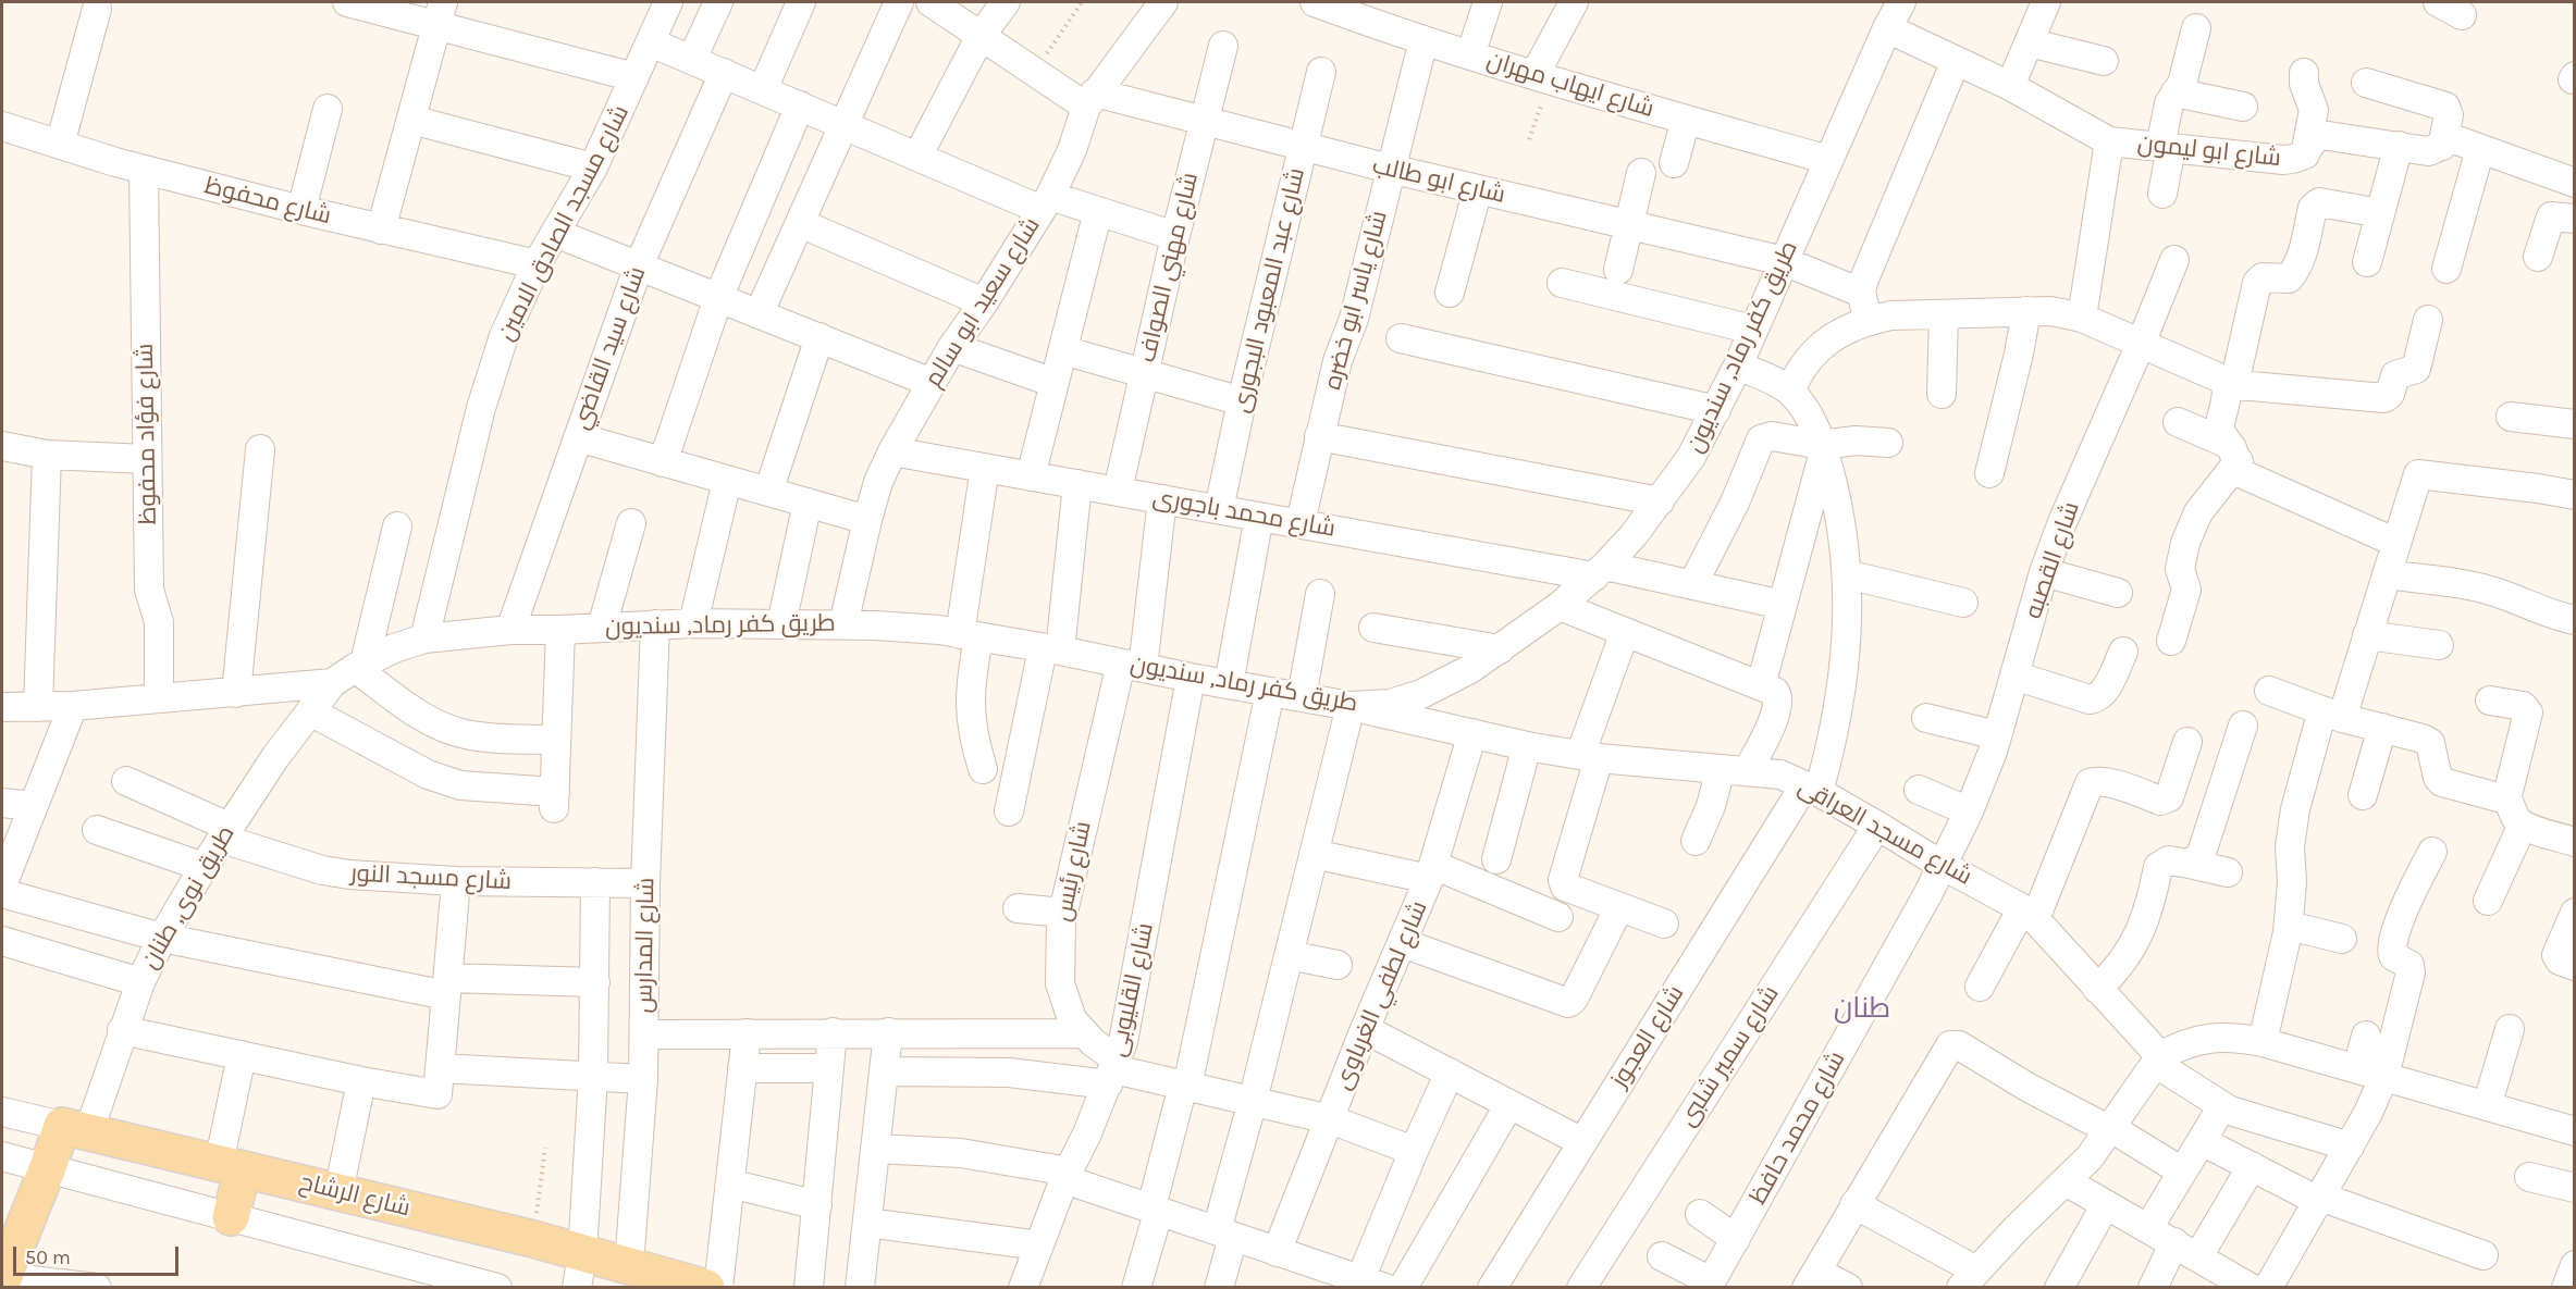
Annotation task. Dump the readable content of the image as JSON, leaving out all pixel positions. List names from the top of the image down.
{
  "streets": {
    "main road": ["طريق نوى, طنان", "شارع الرشاح"],
    "street": [
      "شارع ايهاب مهران",
      "شارع ابو ليمون",
      "شارع ابو طالب",
      "شارع محفوظ",
      "شارع مسجد الصادق الامين",
      "شارع مهني الصواف",
      "شارع عبد المعبود البجورى",
      "شارع ياسر ابو خضره",
      "شارع سعيد ابو سالم",
      "طريق كفر رماد, سنديون",
      "شارع سيد القاضي",
      "شارع فؤاد محفوظ",
      "شارع محمد باجورى",
      "شارع القصبه",
      "شارع مسجد العراقى",
      "شارع رئيس",
      "شارع مسجد النور",
      "شارع المدارس",
      "شارع القليوبى",
      "شارع لطفي الغرباوى",
      "شارع العجوز",
      "شارع سمير شلبى",
      "شارع محمد حافظ"
    ]
  },
  "crossings": [
    ["شارع ايهاب مهران", "شارع ياسر ابو خضره"],
    ["شارع ايهاب مهران", "طريق كفر رماد, سنديون"],
    ["شارع ابو ليمون", "طريق كفر رماد, سنديون"],
    ["شارع ابو طالب", "شارع مهني الصواف"],
    ["شارع ابو طالب", "شارع عبد المعبود البجورى"],
    ["شارع ابو طالب", "شارع ياسر ابو خضره"],
    ["شارع ابو طالب", "شارع سعيد ابو سالم"],
    ["شارع ابو طالب", "طريق كفر رماد, سنديون"],
    ["شارع محفوظ", "شارع مسجد الصادق الامين"],
    ["شارع محفوظ", "شارع فؤاد محفوظ"],
    ["شارع مسجد الصادق الامين", "طريق كفر رماد, سنديون"],
    ["شارع مهني الصواف", "شارع محمد باجورى"],
    ["شارع عبد المعبود البجورى", "شارع محمد باجورى"],
    ["شارع ياسر ابو خضره", "شارع محمد باجورى"],
    ["شارع سعيد ابو سالم", "طريق كفر رماد, سنديون"],
    ["شارع سعيد ابو سالم", "شارع محمد باجورى"],
    ["طريق كفر رماد, سنديون", "شارع سيد القاضي"],
    ["طريق كفر رماد, سنديون", "شارع محمد باجورى"],
    ["طريق كفر رماد, سنديون", "شارع مسجد العراقى"],
    ["طريق كفر رماد, سنديون", "شارع رئيس"],
    ["طريق كفر رماد, سنديون", "طريق نوى, طنان"],
    ["طريق كفر رماد, سنديون", "شارع المدارس"],
    ["طريق كفر رماد, سنديون", "شارع القليوبى"],
    ["شارع القصبه", "شارع مسجد العراقى"],
    ["شارع القصبه", "شارع محمد حافظ"],
    ["شارع مسجد العراقى", "شارع لطفي الغرباوى"],
    ["شارع مسجد العراقى", "شارع العجوز"],
    ["شارع مسجد العراقى", "شارع سمير شلبى"],
    ["شارع مسجد العراقى", "شارع محمد حافظ"],
    ["شارع رئيس", "شارع القليوبى"],
    ["شارع مسجد النور", "طريق نوى, طنان"],
    ["شارع مسجد النور", "شارع المدارس"],
    ["طريق نوى, طنان", "شارع الرشاح"],
    ["شارع المدارس", "شارع الرشاح"]
  ],
  "districts": ["طنان"],
  "scale_bar": "50 m"
}
